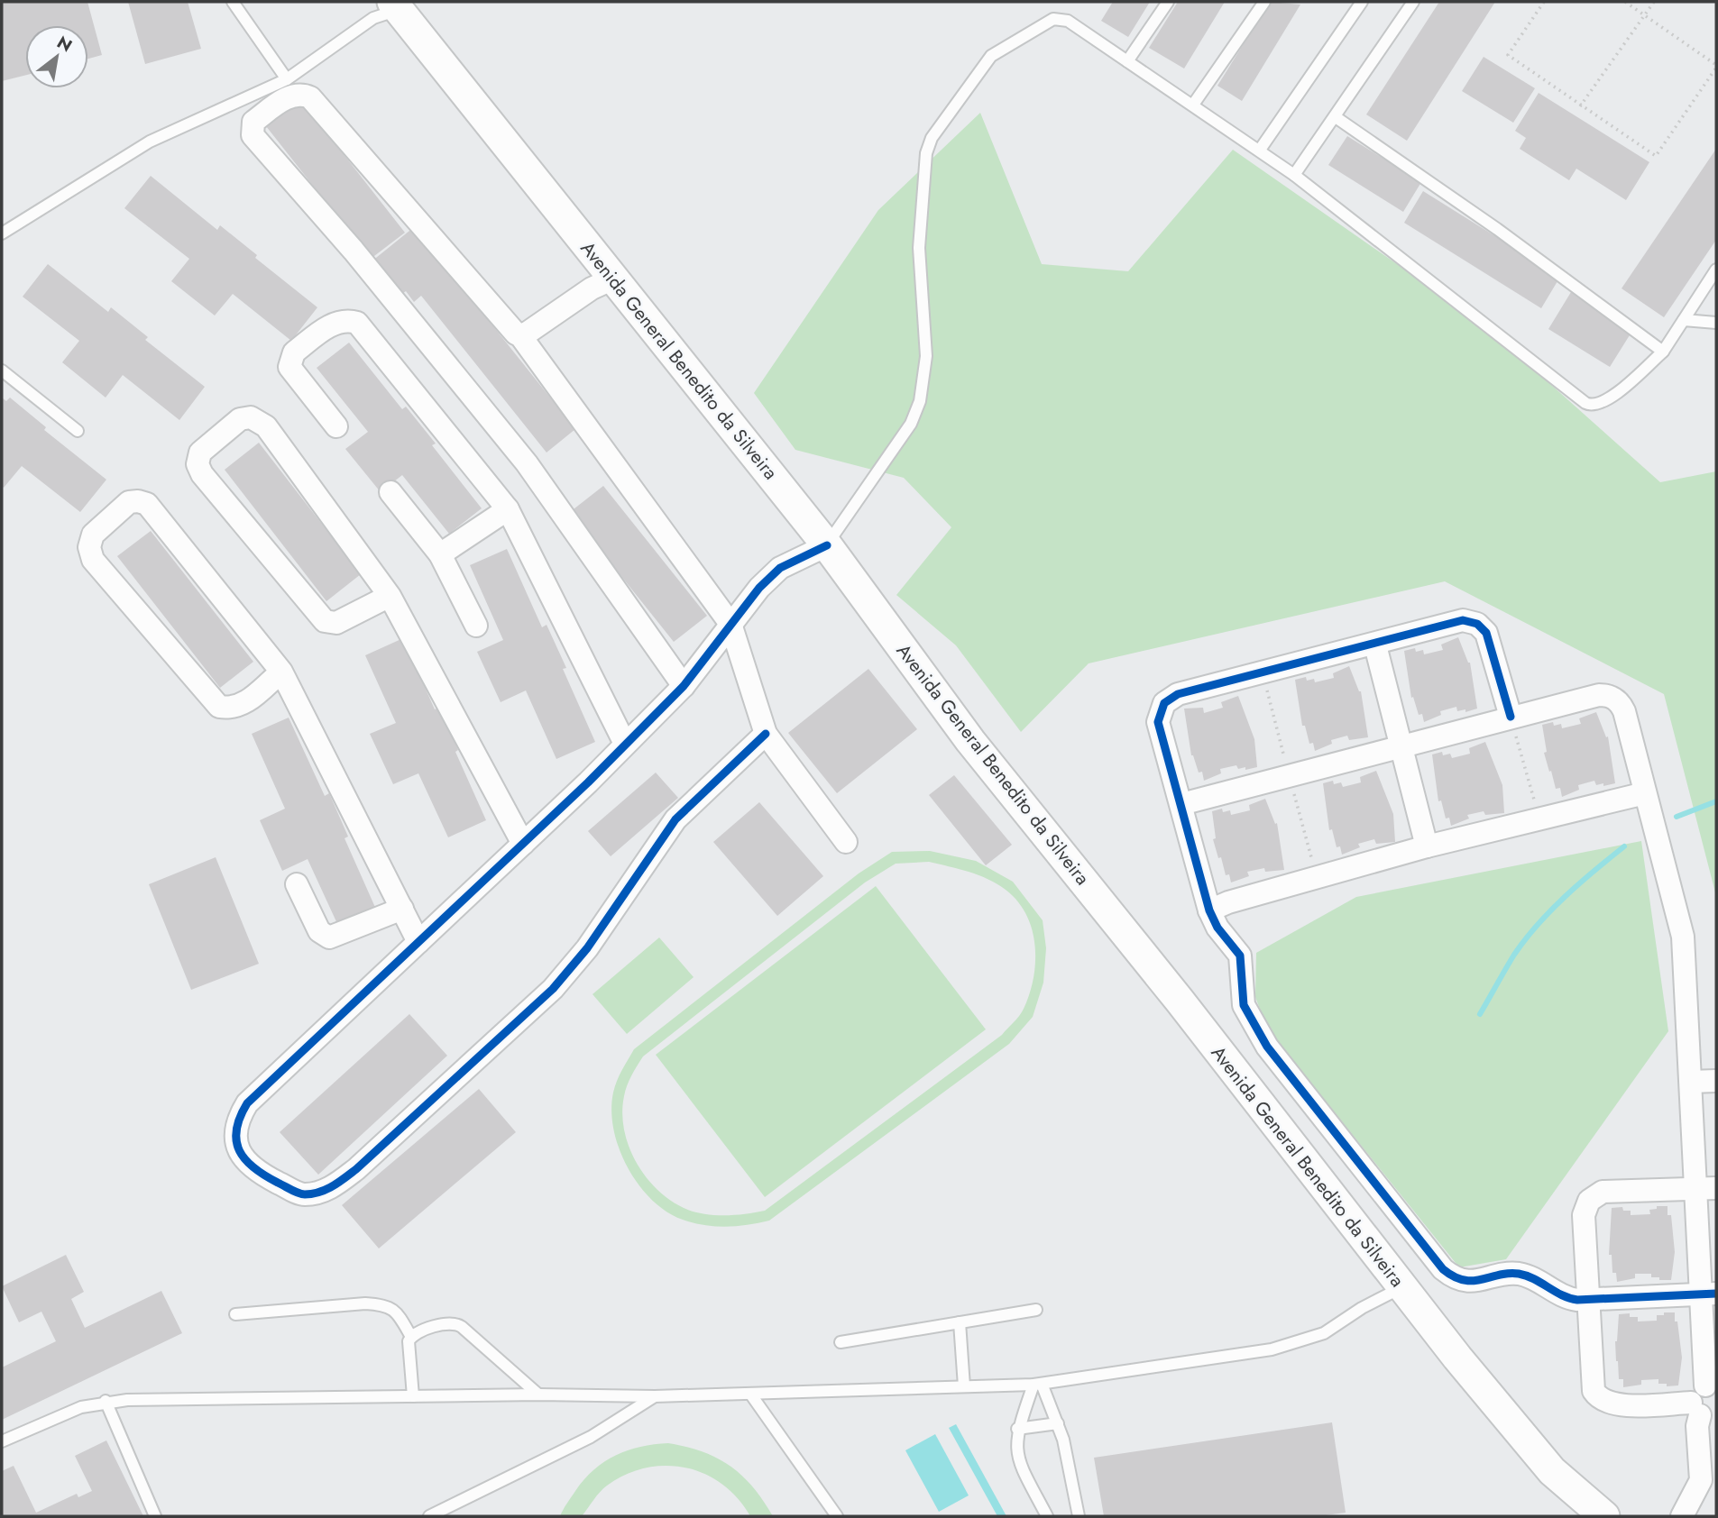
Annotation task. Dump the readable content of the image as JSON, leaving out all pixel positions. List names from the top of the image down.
{
  "streets": {
    "main road": ["Avenida General Benedito da Silveira"]
  },
  "north": "top right"
}
